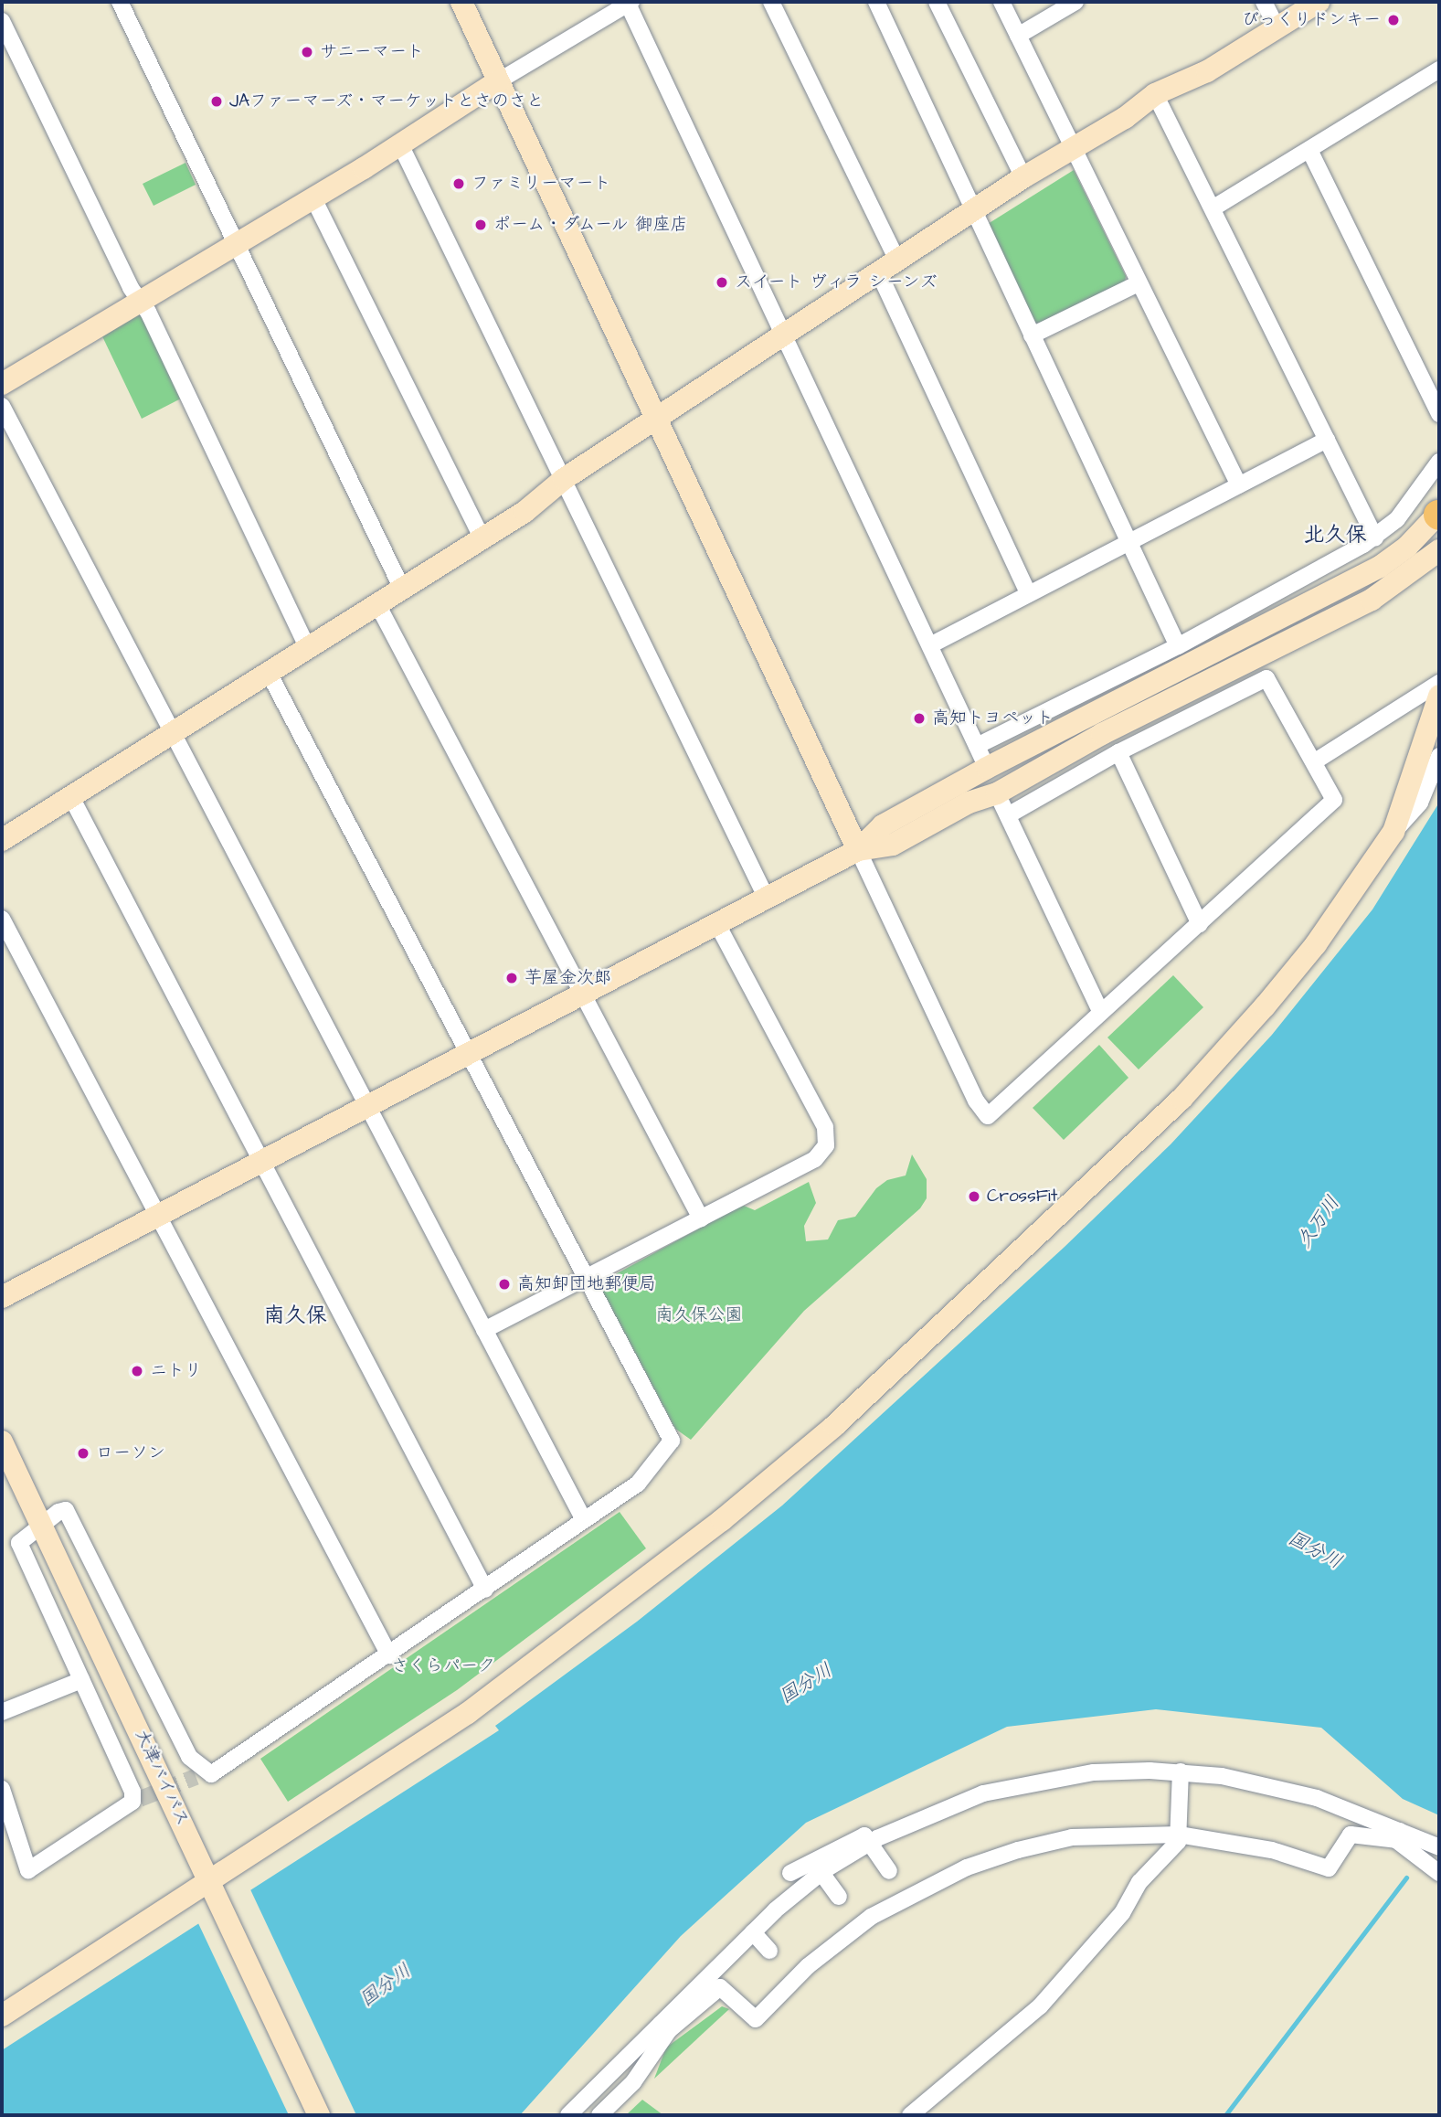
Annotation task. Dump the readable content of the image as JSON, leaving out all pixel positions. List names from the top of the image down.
{
  "streets": {
    "street": ["大津バイパス"]
  },
  "districts": ["北久保", "南久保"],
  "water": ["久万川", "国分川"],
  "parks": ["南久保公園", "さくらパーク"],
  "places": [
    "びっくりドンキー",
    "サニーマート",
    "JAファーマーズ・マーケットとさのさと",
    "ファミリーマート",
    "ポーム・ダムール 御座店",
    "スイート ヴィラ シーンズ",
    "高知トヨペット",
    "芋屋金次郎",
    "CrossFit",
    "高知卸団地郵便局",
    "ニトリ",
    "ローソン"
  ]
}
